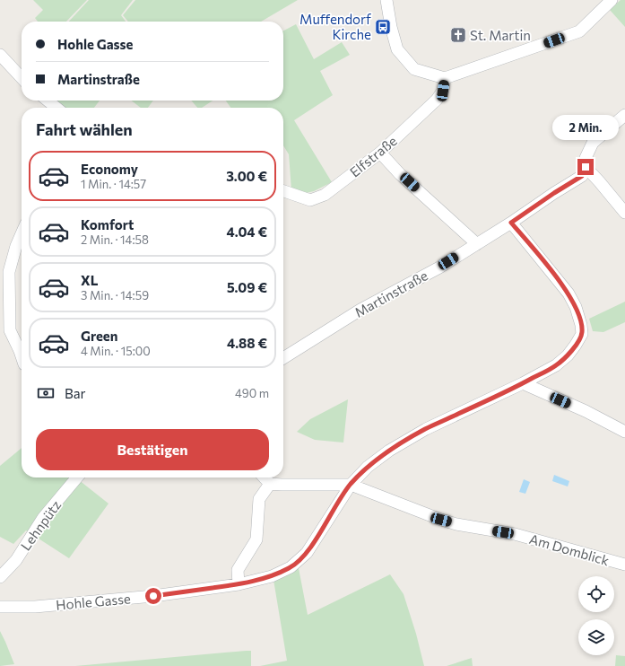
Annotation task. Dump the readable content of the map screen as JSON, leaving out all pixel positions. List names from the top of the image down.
{
  "streets": {
    "street": [
      "Elfstraße",
      "Martinstraße",
      "Lehnpütz",
      "Am Domblick",
      "Hohle Gasse"
    ]
  },
  "crossings": [
    ["Martinstraße", "Hohle Gasse"],
    ["Am Domblick", "Hohle Gasse"]
  ],
  "places": {
    "bus stop": ["Muffendorf Kirche"],
    "church": ["St. Martin"]
  },
  "page": {
    "banner": ["Hohle Gasse", "Martinstraße"],
    "heading": "Fahrt wählen",
    "bubble": "2 Min.",
    "list": [
      {
        "name": "Economy",
        "note": "1 Min. · 14:57",
        "value": "3.00 €"
      },
      {
        "name": "Komfort",
        "note": "2 Min. · 14:58",
        "value": "4.04 €"
      },
      {
        "name": "XL",
        "note": "3 Min. · 14:59",
        "value": "5.09 €"
      },
      {
        "name": "Green",
        "note": "4 Min. · 15:00",
        "value": "4.88 €"
      }
    ],
    "pay": ["Bar", "490 m"],
    "buttons": "Bestätigen"
  }
}
